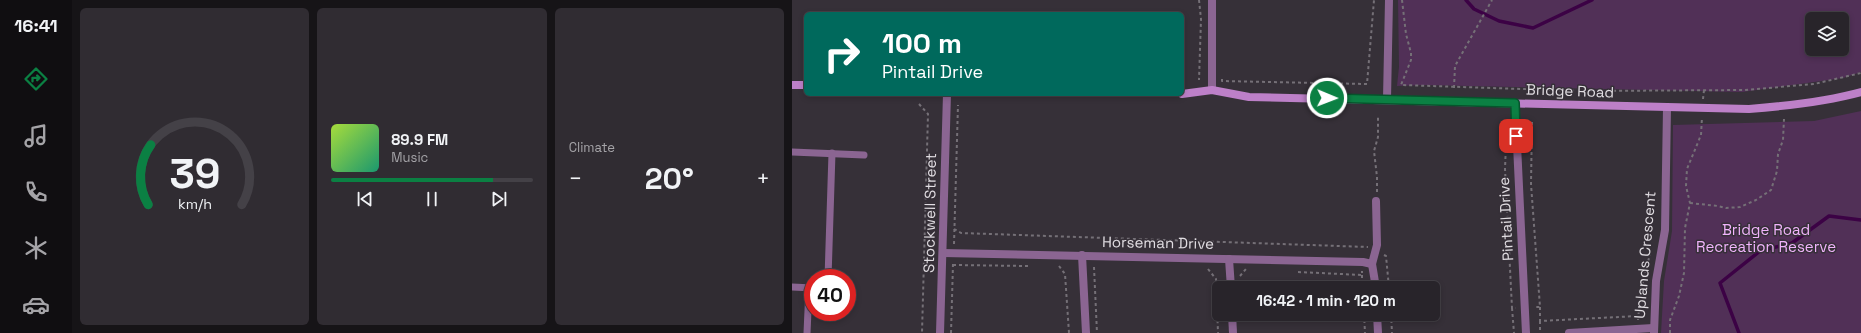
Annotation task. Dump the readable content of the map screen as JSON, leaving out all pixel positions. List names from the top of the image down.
{
  "streets": {
    "street": [
      "Bridge Road",
      "Stockwell Street",
      "Pintail Drive",
      "Horseman Drive",
      "Uplands Crescent"
    ]
  },
  "crossings": [
    ["Bridge Road", "Pintail Drive"],
    ["Bridge Road", "Uplands Crescent"],
    ["Stockwell Street", "Horseman Drive"]
  ],
  "parks": ["Bridge Road Recreation Reserve"],
  "page": {
    "tabs": "16:41",
    "tile": "Climate",
    "turn": ["100 m", "Pintail Drive"],
    "song": ["89.9 FM", "Music"],
    "heat": ["−", "20°", "+"],
    "limit": "40",
    "trip": "16:42 · 1 min · 120 m",
    "gauge": ["39", "km/h"]
  }
}
